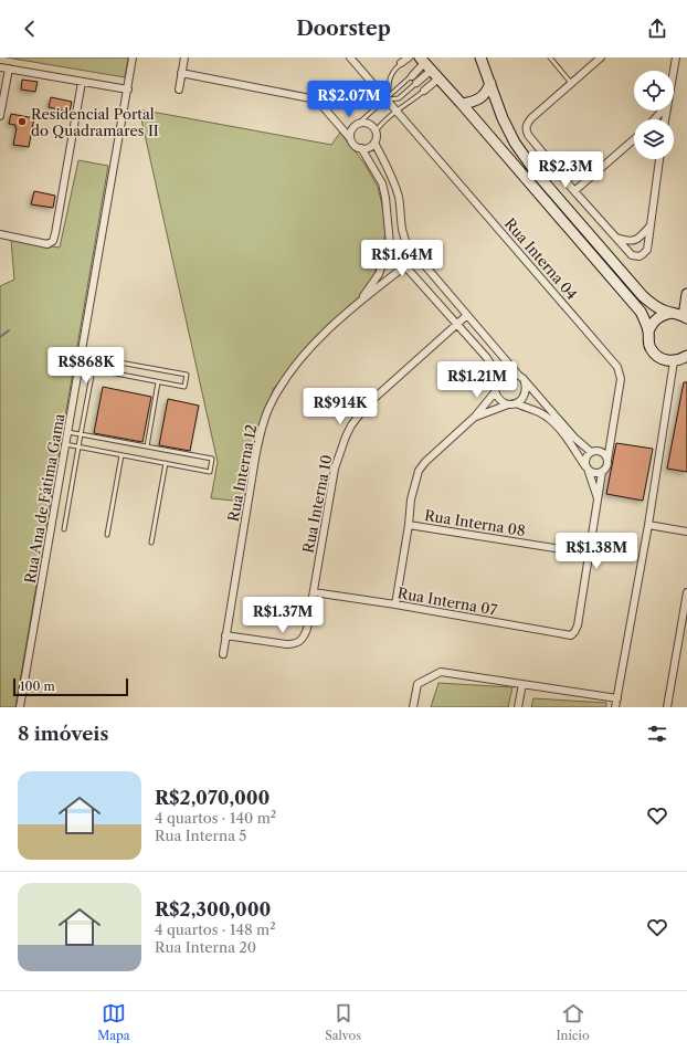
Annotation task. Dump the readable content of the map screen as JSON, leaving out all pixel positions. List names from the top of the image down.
{
  "streets": {
    "street": [
      "Rua Interna 04",
      "Rua Interna 12",
      "Rua Ana de Fátima Gama",
      "Rua Interna 10",
      "Rua Interna 08",
      "Rua Interna 07"
    ]
  },
  "crossings": [
    ["Rua Interna 12", "Rua Interna 10"],
    ["Rua Interna 10", "Rua Interna 07"],
    ["Rua Interna 08", "Rua Interna 07"]
  ],
  "places": ["Residencial Portal do Quadramares II"],
  "scale_bar": "100 m",
  "page": {
    "header": "Doorstep",
    "price": [
      "R$2.07M",
      "R$2.3M",
      "R$1.64M",
      "R$868K",
      "R$1.21M",
      "R$914K",
      "R$1.38M",
      "R$1.37M"
    ],
    "scale": "100 m",
    "heading": "8 imóveis",
    "list": [
      {
        "name": "R$2,070,000",
        "note": "4 quartos · 140 m² · Rua Interna 5"
      },
      {
        "name": "R$2,300,000",
        "note": "4 quartos · 148 m² · Rua Interna 20"
      }
    ],
    "tabs": ["Mapa", "Salvos", "Início"]
  }
}
